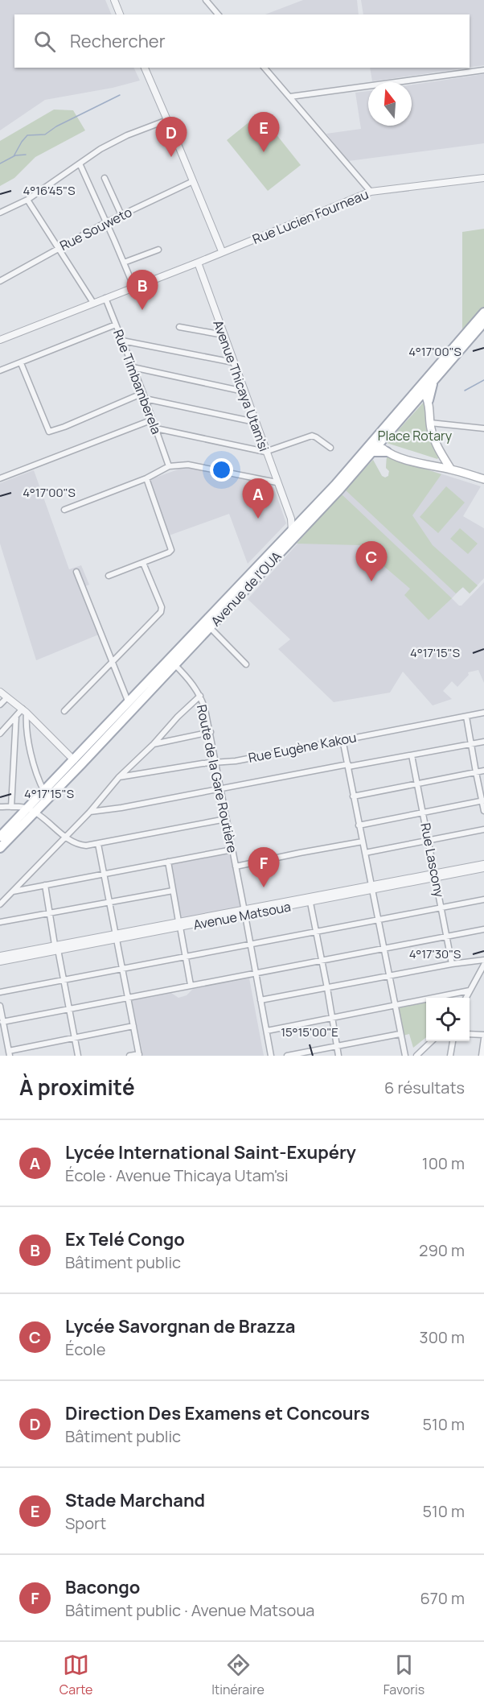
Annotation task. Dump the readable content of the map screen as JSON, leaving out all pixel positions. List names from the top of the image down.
{
  "streets": {
    "main road": ["Avenue de l'OUA"],
    "street": [
      "Rue Lucien Fourneau",
      "Rue Souweto",
      "Rue Timbamberela",
      "Avenue Thicaya Utam'si",
      "Rue Eugène Kakou",
      "Route de la Gare Routière",
      "Rue Lascony",
      "Avenue Matsoua"
    ]
  },
  "crossings": [
    ["Rue Lucien Fourneau", "Rue Timbamberela"],
    ["Rue Lucien Fourneau", "Avenue Thicaya Utam'si"],
    ["Avenue Thicaya Utam'si", "Avenue de l'OUA"],
    ["Avenue de l'OUA", "Route de la Gare Routière"],
    ["Rue Eugène Kakou", "Route de la Gare Routière"],
    ["Route de la Gare Routière", "Avenue Matsoua"],
    ["Rue Lascony", "Avenue Matsoua"]
  ],
  "parks": ["Place Rotary"],
  "north": "top",
  "page": {
    "search": "Rechercher",
    "pins": [
      "E",
      "D",
      "B",
      "A",
      "C",
      "F"
    ],
    "heading": ["À proximité", "6 résultats"],
    "list": [
      {
        "mark": "A",
        "name": "Lycée International Saint-Exupéry",
        "note": "École · Avenue Thicaya Utam'si",
        "value": "100 m"
      },
      {
        "mark": "B",
        "name": "Ex Telé Congo",
        "note": "Bâtiment public",
        "value": "290 m"
      },
      {
        "mark": "C",
        "name": "Lycée Savorgnan de Brazza",
        "note": "École",
        "value": "300 m"
      },
      {
        "mark": "D",
        "name": "Direction Des Examens et Concours",
        "note": "Bâtiment public",
        "value": "510 m"
      },
      {
        "mark": "E",
        "name": "Stade Marchand",
        "note": "Sport",
        "value": "510 m"
      },
      {
        "mark": "F",
        "name": "Bacongo",
        "note": "Bâtiment public · Avenue Matsoua",
        "value": "670 m"
      }
    ],
    "nav": ["Carte", "Itinéraire", "Favoris"]
  },
  "coordinates": [
    "4°16'45\"S",
    "4°17'00\"S",
    "4°17'15\"S",
    "4°17'30\"S",
    "15°15'00\"E"
  ]
}
